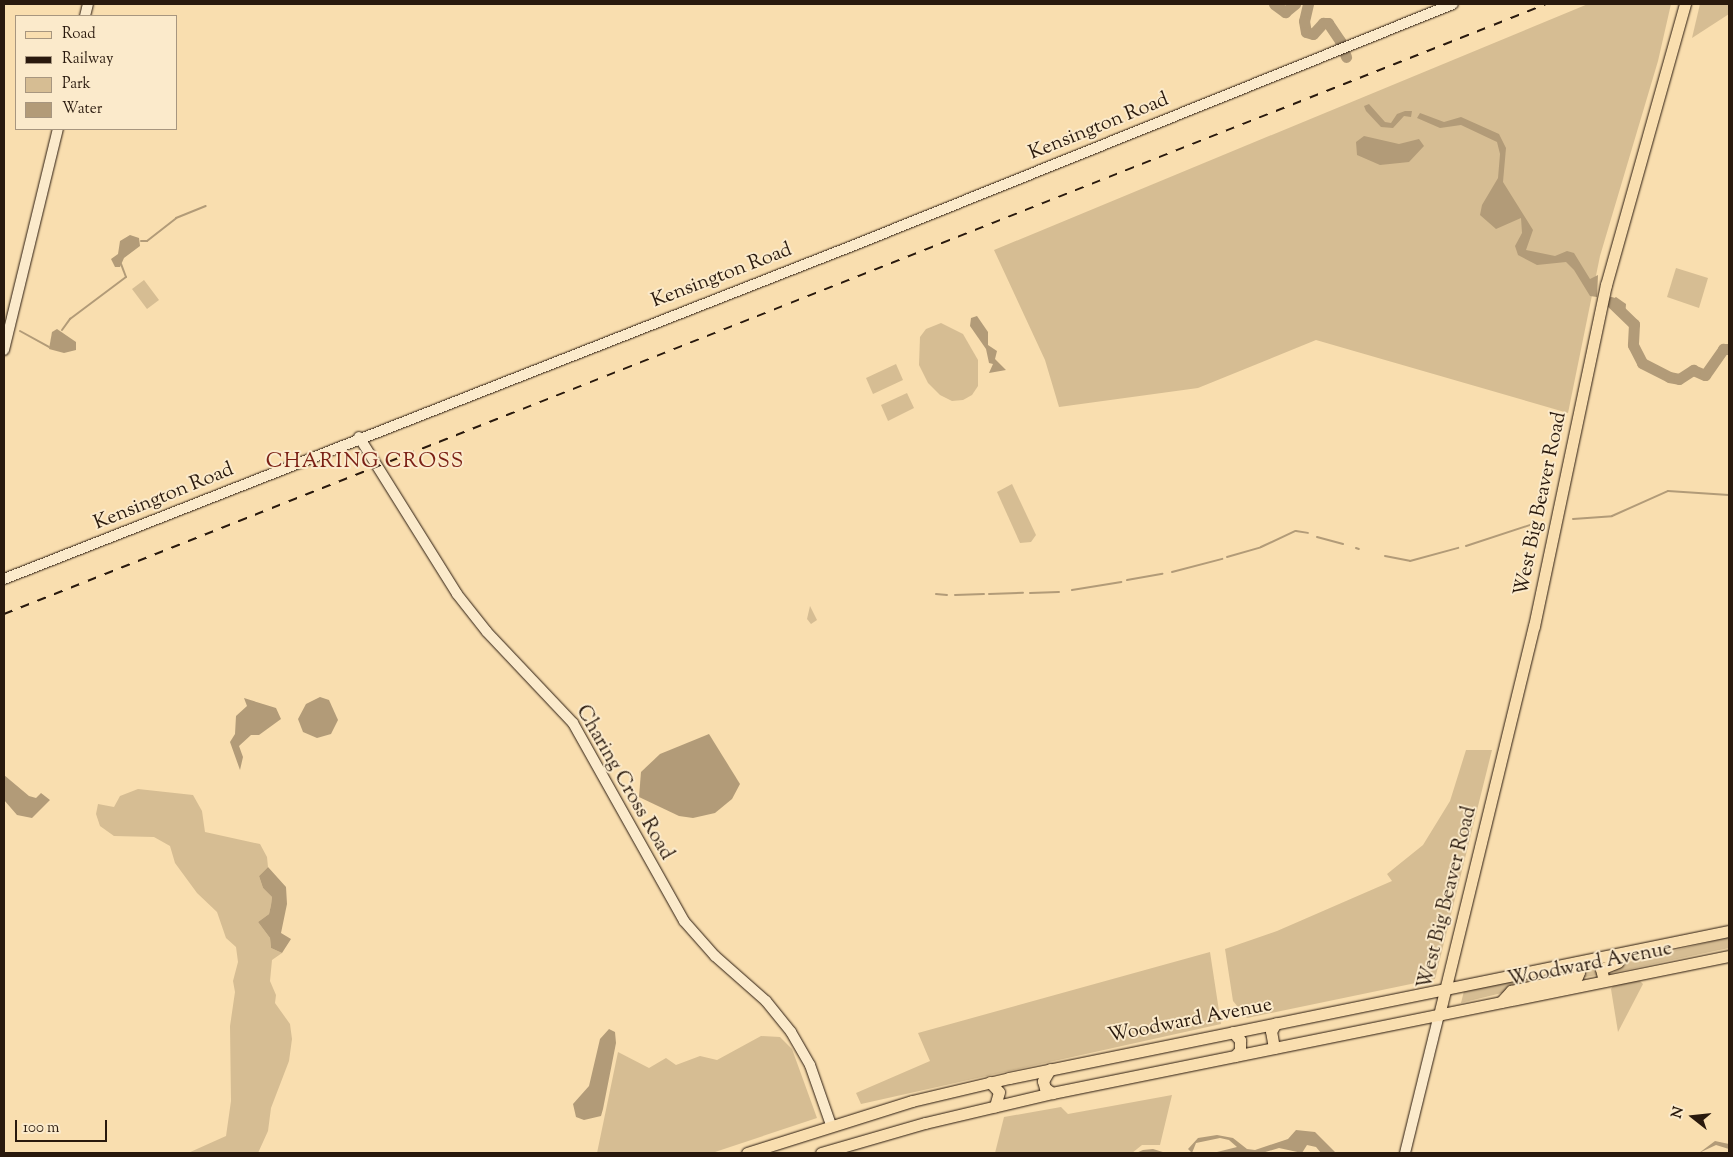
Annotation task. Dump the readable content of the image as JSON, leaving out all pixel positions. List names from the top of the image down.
{
  "streets": {
    "main road": ["West Big Beaver Road", "Woodward Avenue"],
    "street": ["Kensington Road", "Charing Cross Road"]
  },
  "crossings": [
    ["Kensington Road", "Charing Cross Road"],
    ["West Big Beaver Road", "Woodward Avenue"],
    ["Charing Cross Road", "Woodward Avenue"]
  ],
  "districts": ["CHARING CROSS"],
  "legend": [
    "Road",
    "Railway",
    "Park",
    "Water"
  ],
  "scale_bar": "100 m",
  "north": "left"
}
